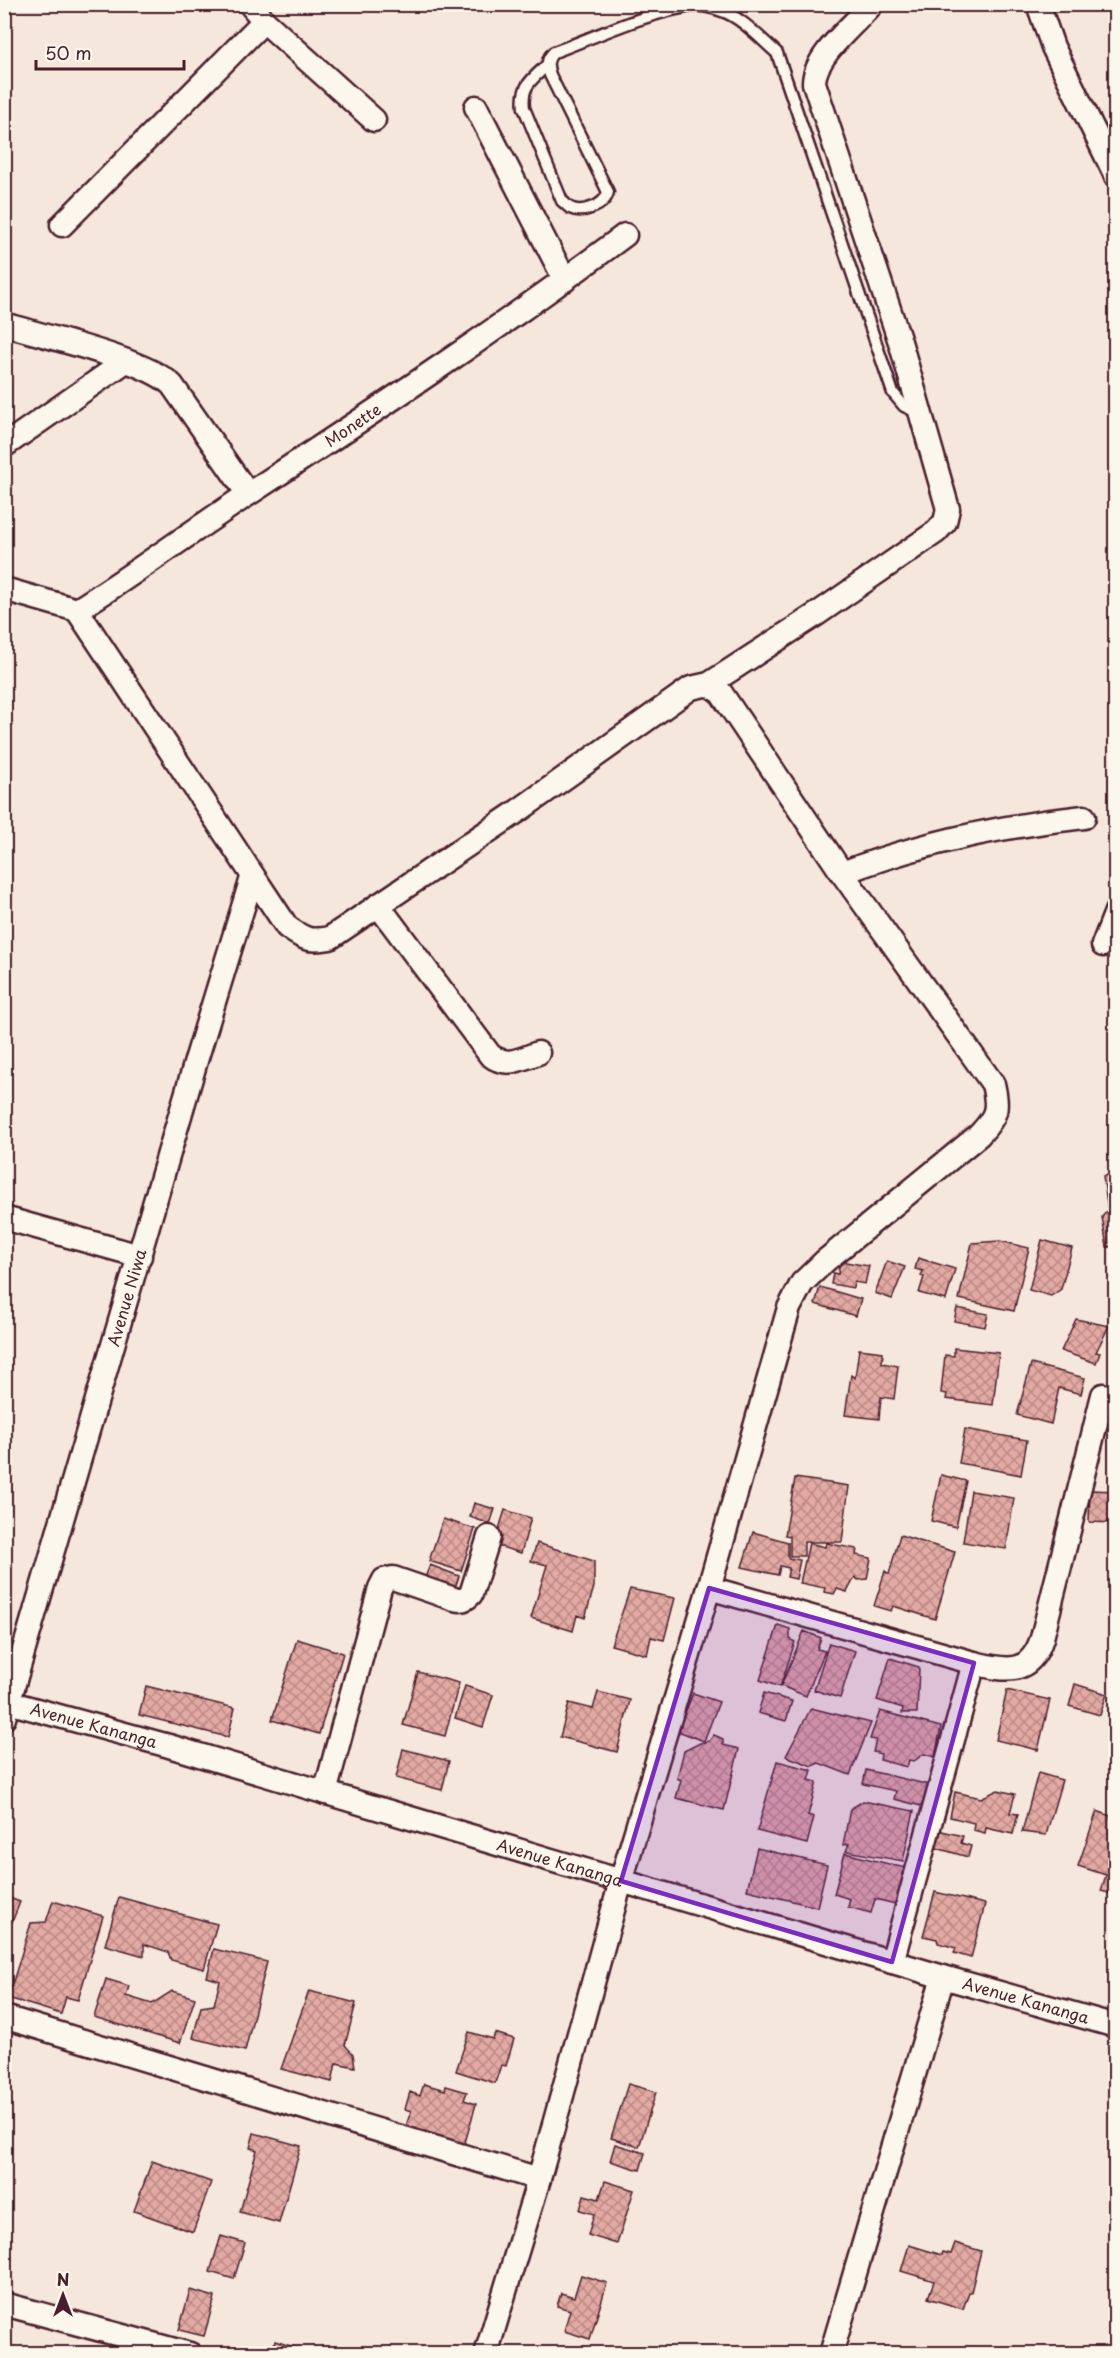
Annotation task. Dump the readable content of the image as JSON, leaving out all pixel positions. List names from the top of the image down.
{
  "streets": {
    "street": ["Monette", "Avenue Niwa", "Avenue Kananga"]
  },
  "crossings": [
    ["Avenue Niwa", "Avenue Kananga"]
  ],
  "scale_bar": "50 m",
  "north": "top"
}
